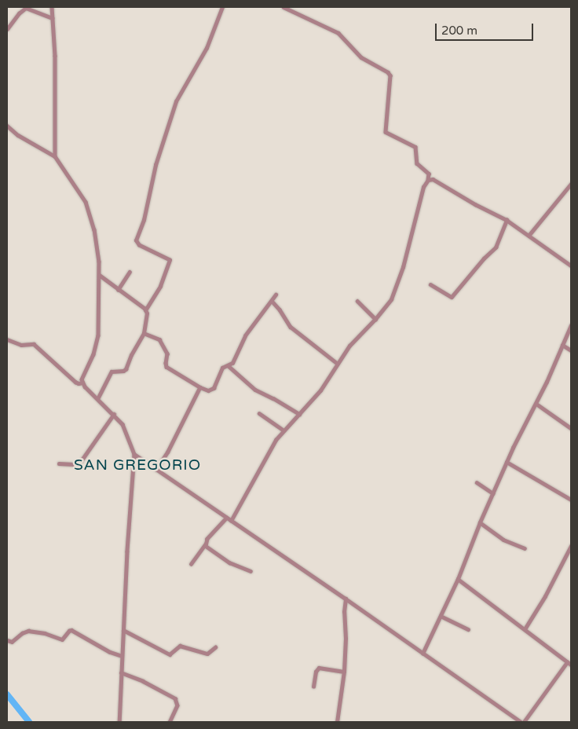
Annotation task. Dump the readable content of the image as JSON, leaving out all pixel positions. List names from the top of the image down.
{
  "districts": ["SAN GREGORIO"],
  "scale_bar": "200 m"
}
